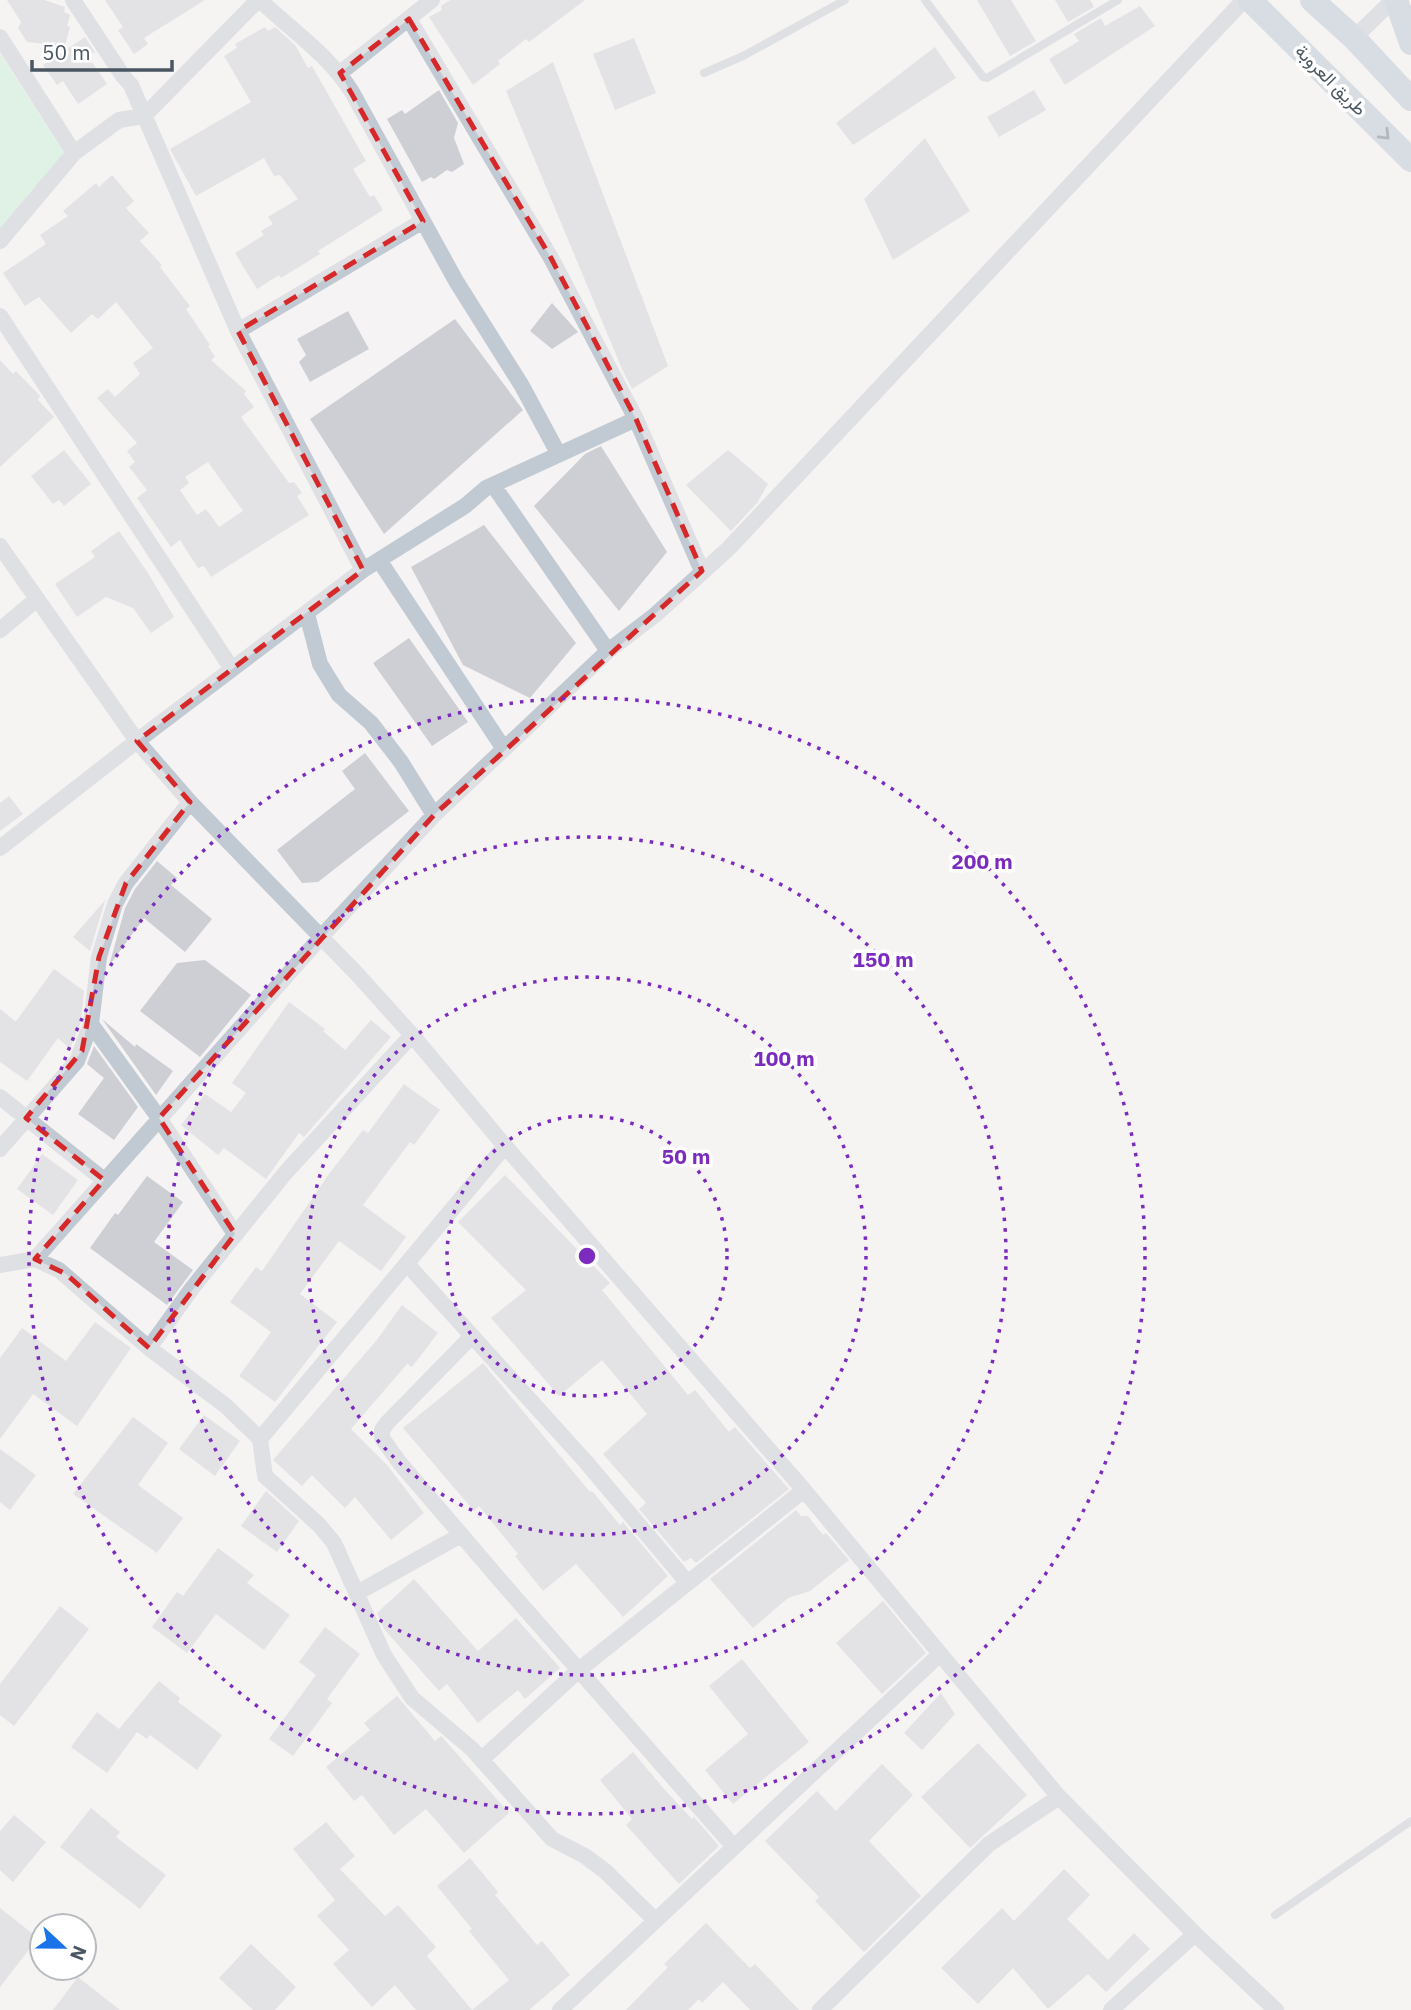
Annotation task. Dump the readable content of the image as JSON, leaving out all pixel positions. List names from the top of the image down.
{
  "streets": {
    "main road": ["طريق العروبة"]
  },
  "scale_bar": "50 m",
  "north": "right",
  "rings": [
    "200 m",
    "150 m",
    "100 m",
    "50 m"
  ]
}
